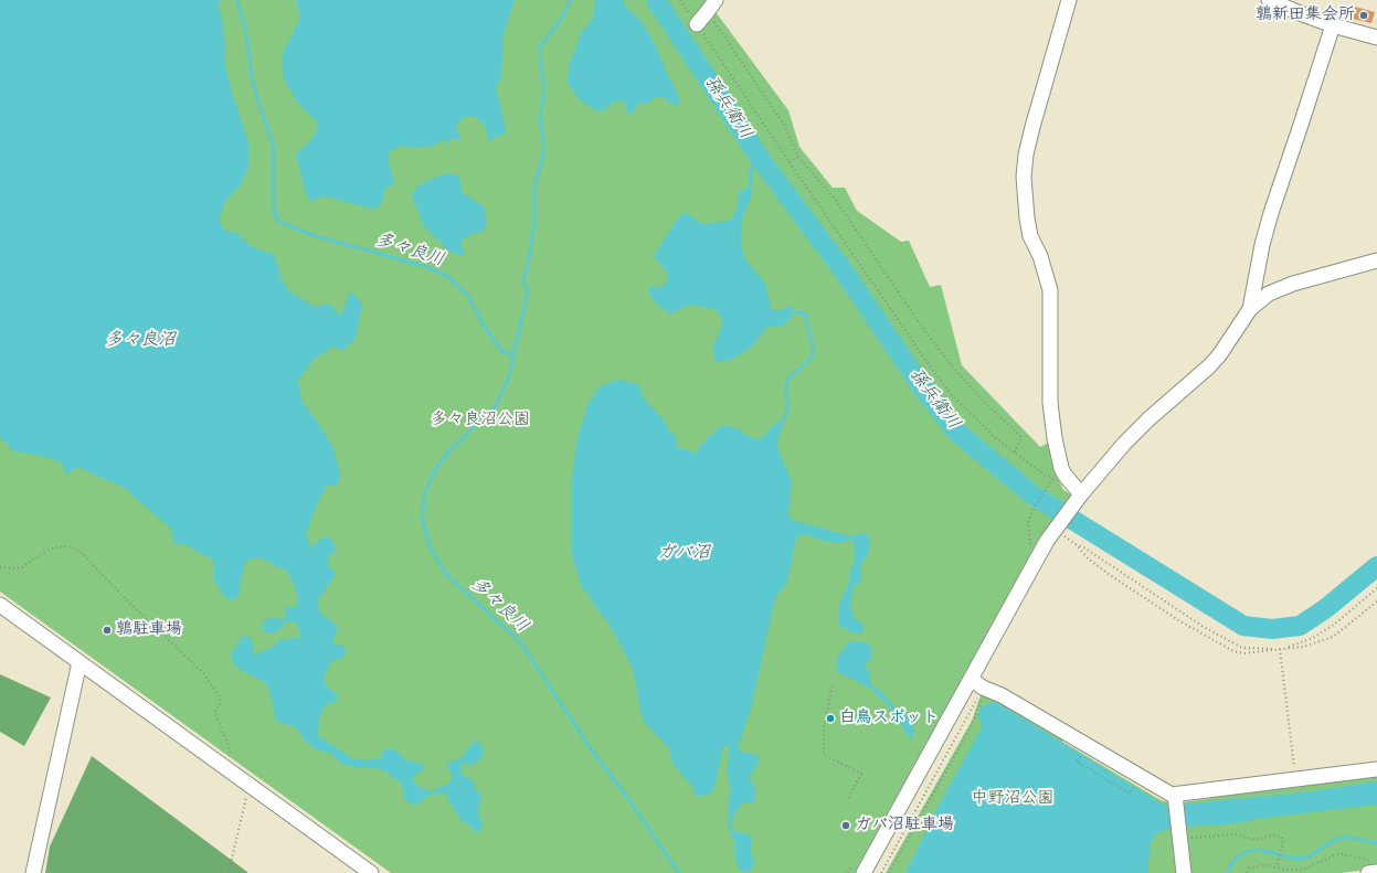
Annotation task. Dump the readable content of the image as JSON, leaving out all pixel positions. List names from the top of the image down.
{
  "water": [
    "孫兵衛川",
    "多々良川",
    "多々良沼",
    "ガバ沼"
  ],
  "parks": ["多々良沼公園", "中野沼公園"],
  "places": [
    "鶉新田集会所",
    "鶉駐車場",
    "白鳥スポット",
    "ガバ沼駐車場"
  ]
}
